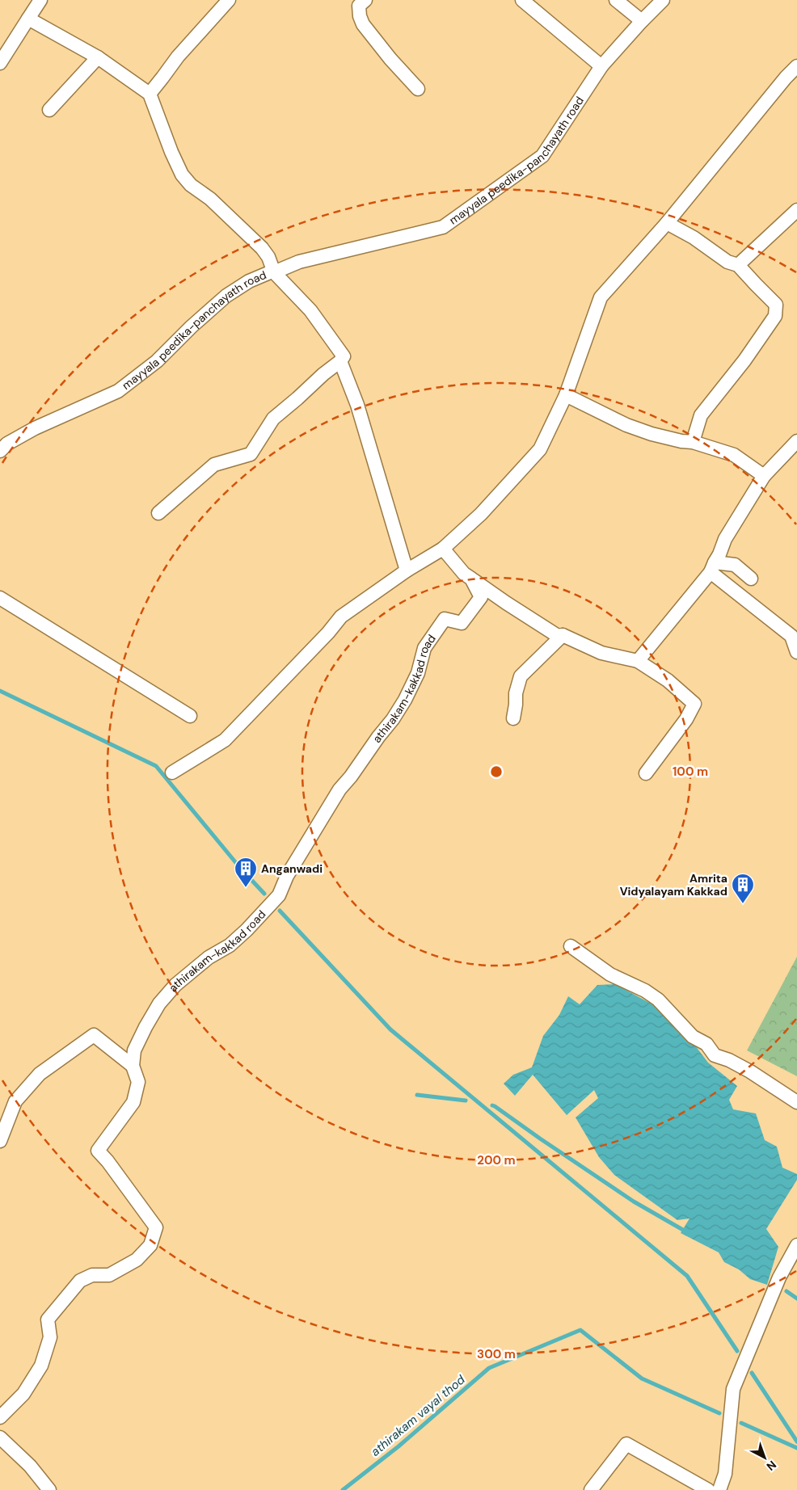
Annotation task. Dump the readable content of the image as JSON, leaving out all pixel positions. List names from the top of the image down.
{
  "streets": {
    "street": ["mayyala peedika-panchayath road", "athirakam-kakkad road"]
  },
  "water": ["athirakam vayal thod"],
  "places": {
    "building": ["Anganwadi", "Amrita Vidyalayam Kakkad"]
  },
  "north": "bottom right",
  "rings": ["100 m", "200 m", "300 m"]
}
